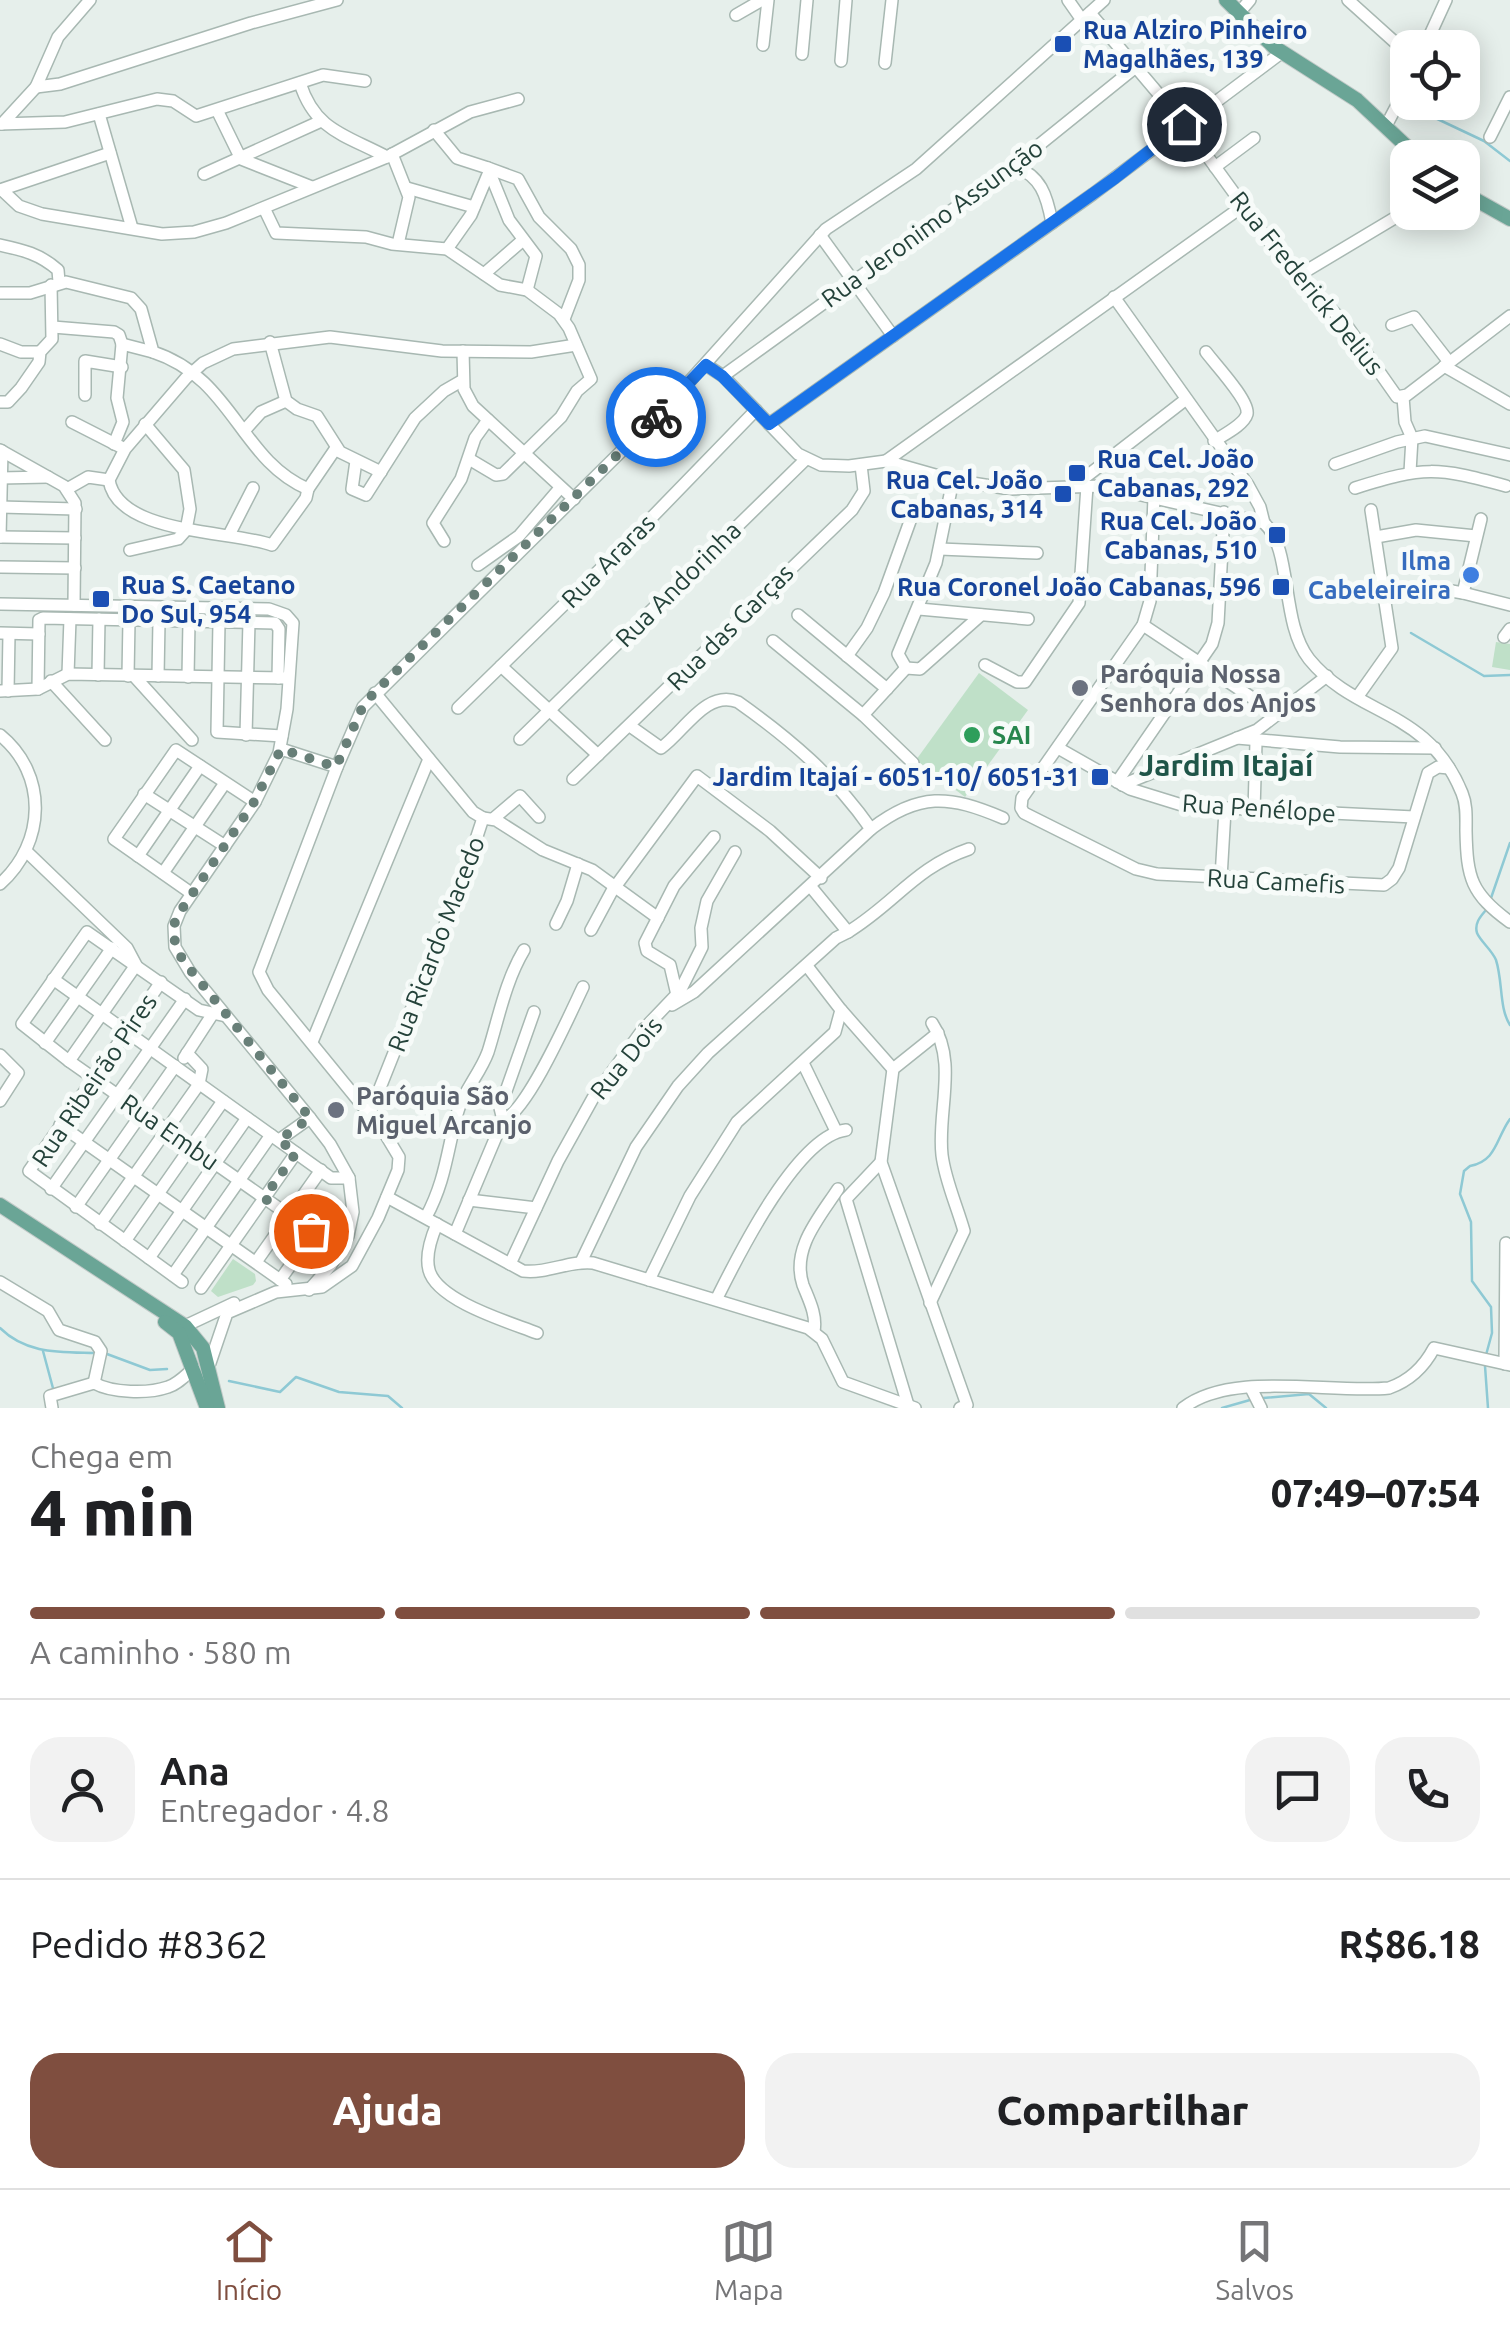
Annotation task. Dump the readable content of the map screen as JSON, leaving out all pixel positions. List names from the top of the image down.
{
  "streets": {
    "street": [
      "Rua Jeronimo Assunção",
      "Rua Frederick Delius",
      "Rua Araras",
      "Rua Andorinha",
      "Rua das Garças",
      "Rua Penélope",
      "Rua Camefis",
      "Rua Ricardo Macedo",
      "Rua Dois",
      "Rua Ribeirão Pires",
      "Rua Embu"
    ]
  },
  "crossings": [
    ["Rua Jeronimo Assunção", "Rua Frederick Delius"],
    ["Rua Penélope", "Rua Camefis"],
    ["Rua Ribeirão Pires", "Rua Embu"]
  ],
  "districts": ["Jardim Itajaí"],
  "places": {
    "transit": [
      "Rua Alziro Pinheiro Magalhães, 139",
      "Rua Cel. João Cabanas, 292",
      "Rua Cel. João Cabanas, 314",
      "Rua Cel. João Cabanas, 510",
      "Rua Coronel João Cabanas, 596",
      "Rua S. Caetano Do Sul, 954",
      "Jardim Itajaí - 6051-10/ 6051-31"
    ],
    "other": [
      "Ilma Cabeleireira",
      "Paróquia Nossa Senhora dos Anjos",
      "SAI",
      "Paróquia São Miguel Arcanjo"
    ]
  },
  "page": {
    "heading": ["4 min", "Chega em", "07:49–07:54"],
    "panel": [
      "Ana",
      "Entregador · 4.8",
      "Pedido #8362",
      "R$86.18"
    ],
    "bar": "A caminho · 580 m",
    "buttons": ["Ajuda", "Compartilhar"],
    "tabs": ["Início", "Mapa", "Salvos"]
  }
}
